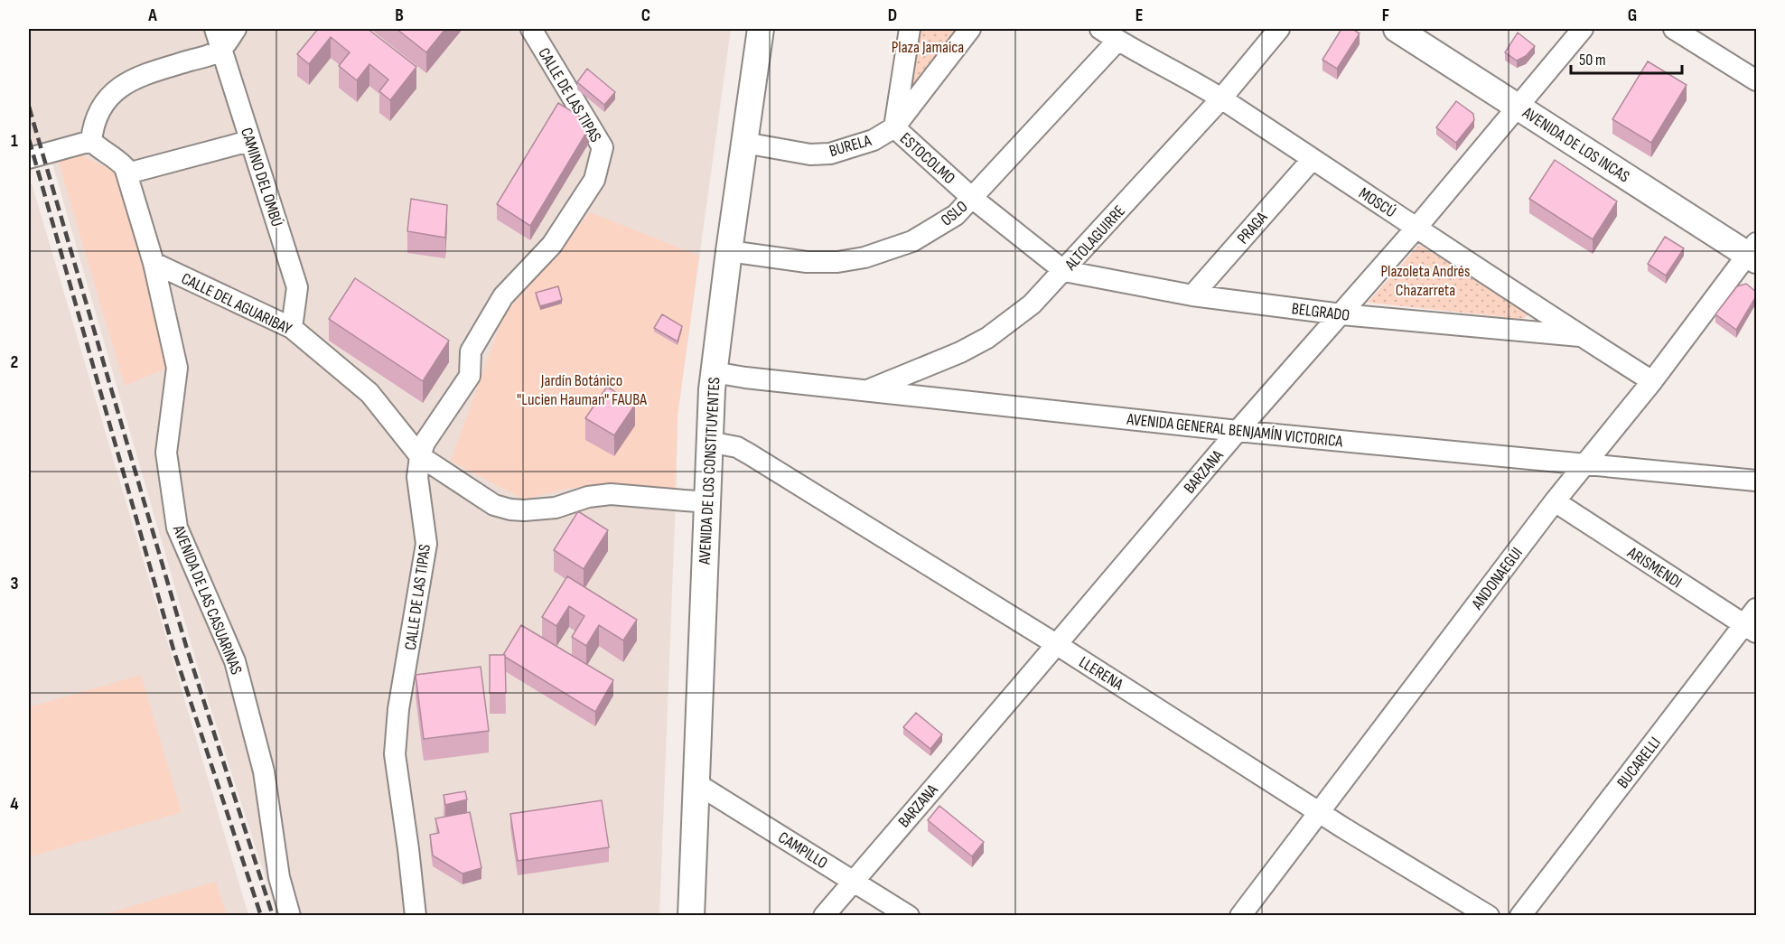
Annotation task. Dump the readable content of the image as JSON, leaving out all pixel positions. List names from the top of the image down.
{
  "streets": {
    "main road": ["AVENIDA DE LOS INCAS", "AVENIDA DE LOS CONSTITUYENTES"],
    "street": [
      "CALLE DE LAS TIPAS",
      "BURELA",
      "ESTOCOLMO",
      "CAMINO DEL OMBÚ",
      "MOSCÚ",
      "OSLO",
      "PRAGA",
      "ALTOLAGUIRRE",
      "CALLE DEL AGUARIBAY",
      "BELGRADO",
      "AVENIDA GENERAL BENJAMÍN VICTORICA",
      "BARZANA",
      "ARISMENDI",
      "ANDONAEGUI",
      "AVENIDA DE LAS CASUARINAS",
      "LLERENA",
      "BUCARELLI",
      "CAMPILLO"
    ]
  },
  "crossings": [
    ["CALLE DE LAS TIPAS", "CALLE DEL AGUARIBAY"],
    ["AVENIDA DE LOS INCAS", "BARZANA"],
    ["AVENIDA DE LOS INCAS", "ANDONAEGUI"],
    ["BURELA", "ESTOCOLMO"],
    ["BURELA", "AVENIDA DE LOS CONSTITUYENTES"],
    ["ESTOCOLMO", "OSLO"],
    ["ESTOCOLMO", "ALTOLAGUIRRE"],
    ["ESTOCOLMO", "BELGRADO"],
    ["CAMINO DEL OMBÚ", "CALLE DEL AGUARIBAY"],
    ["MOSCÚ", "OSLO"],
    ["MOSCÚ", "PRAGA"],
    ["MOSCÚ", "ALTOLAGUIRRE"],
    ["MOSCÚ", "BELGRADO"],
    ["MOSCÚ", "BARZANA"],
    ["MOSCÚ", "ANDONAEGUI"],
    ["OSLO", "AVENIDA DE LOS CONSTITUYENTES"],
    ["PRAGA", "BELGRADO"],
    ["ALTOLAGUIRRE", "BELGRADO"],
    ["ALTOLAGUIRRE", "AVENIDA GENERAL BENJAMÍN VICTORICA"],
    ["CALLE DEL AGUARIBAY", "AVENIDA DE LOS CONSTITUYENTES"],
    ["CALLE DEL AGUARIBAY", "AVENIDA DE LAS CASUARINAS"],
    ["BELGRADO", "BARZANA"],
    ["AVENIDA GENERAL BENJAMÍN VICTORICA", "AVENIDA DE LOS CONSTITUYENTES"],
    ["AVENIDA GENERAL BENJAMÍN VICTORICA", "BARZANA"],
    ["AVENIDA GENERAL BENJAMÍN VICTORICA", "ANDONAEGUI"],
    ["AVENIDA DE LOS CONSTITUYENTES", "LLERENA"],
    ["AVENIDA DE LOS CONSTITUYENTES", "CAMPILLO"],
    ["BARZANA", "LLERENA"],
    ["BARZANA", "CAMPILLO"],
    ["ARISMENDI", "ANDONAEGUI"],
    ["ARISMENDI", "BUCARELLI"],
    ["ANDONAEGUI", "LLERENA"]
  ],
  "parks": ["Plaza Jamaica", "Plazoleta Andrés Chazarreta", "Jardín Botánico \"Lucien Hauman\" FAUBA"],
  "scale_bar": "50 m",
  "grid": {
    "columns": [
      "A",
      "B",
      "C",
      "D",
      "E",
      "F",
      "G"
    ],
    "rows": [
      "1",
      "2",
      "3",
      "4"
    ]
  }
}
